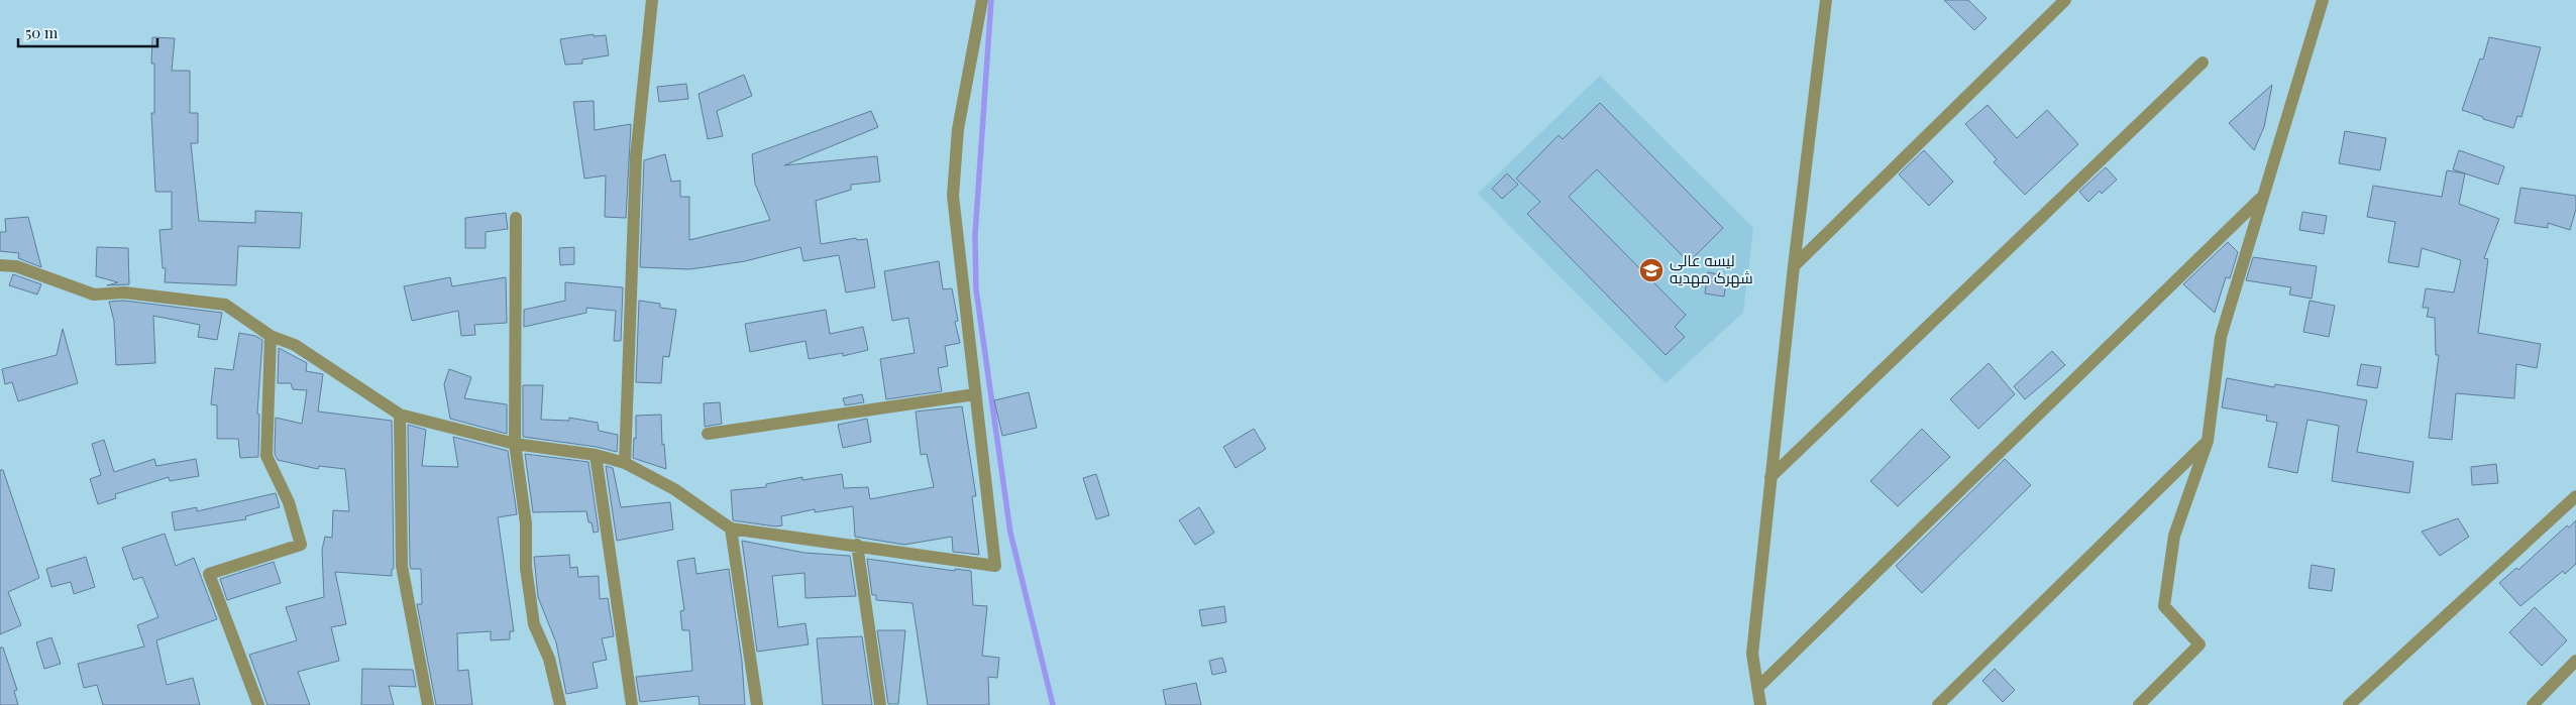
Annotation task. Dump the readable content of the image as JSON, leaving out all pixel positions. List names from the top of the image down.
{
  "places": {
    "school or university": ["لیسه عالی شهرک مهدیه"]
  },
  "scale_bar": "50 m"
}
